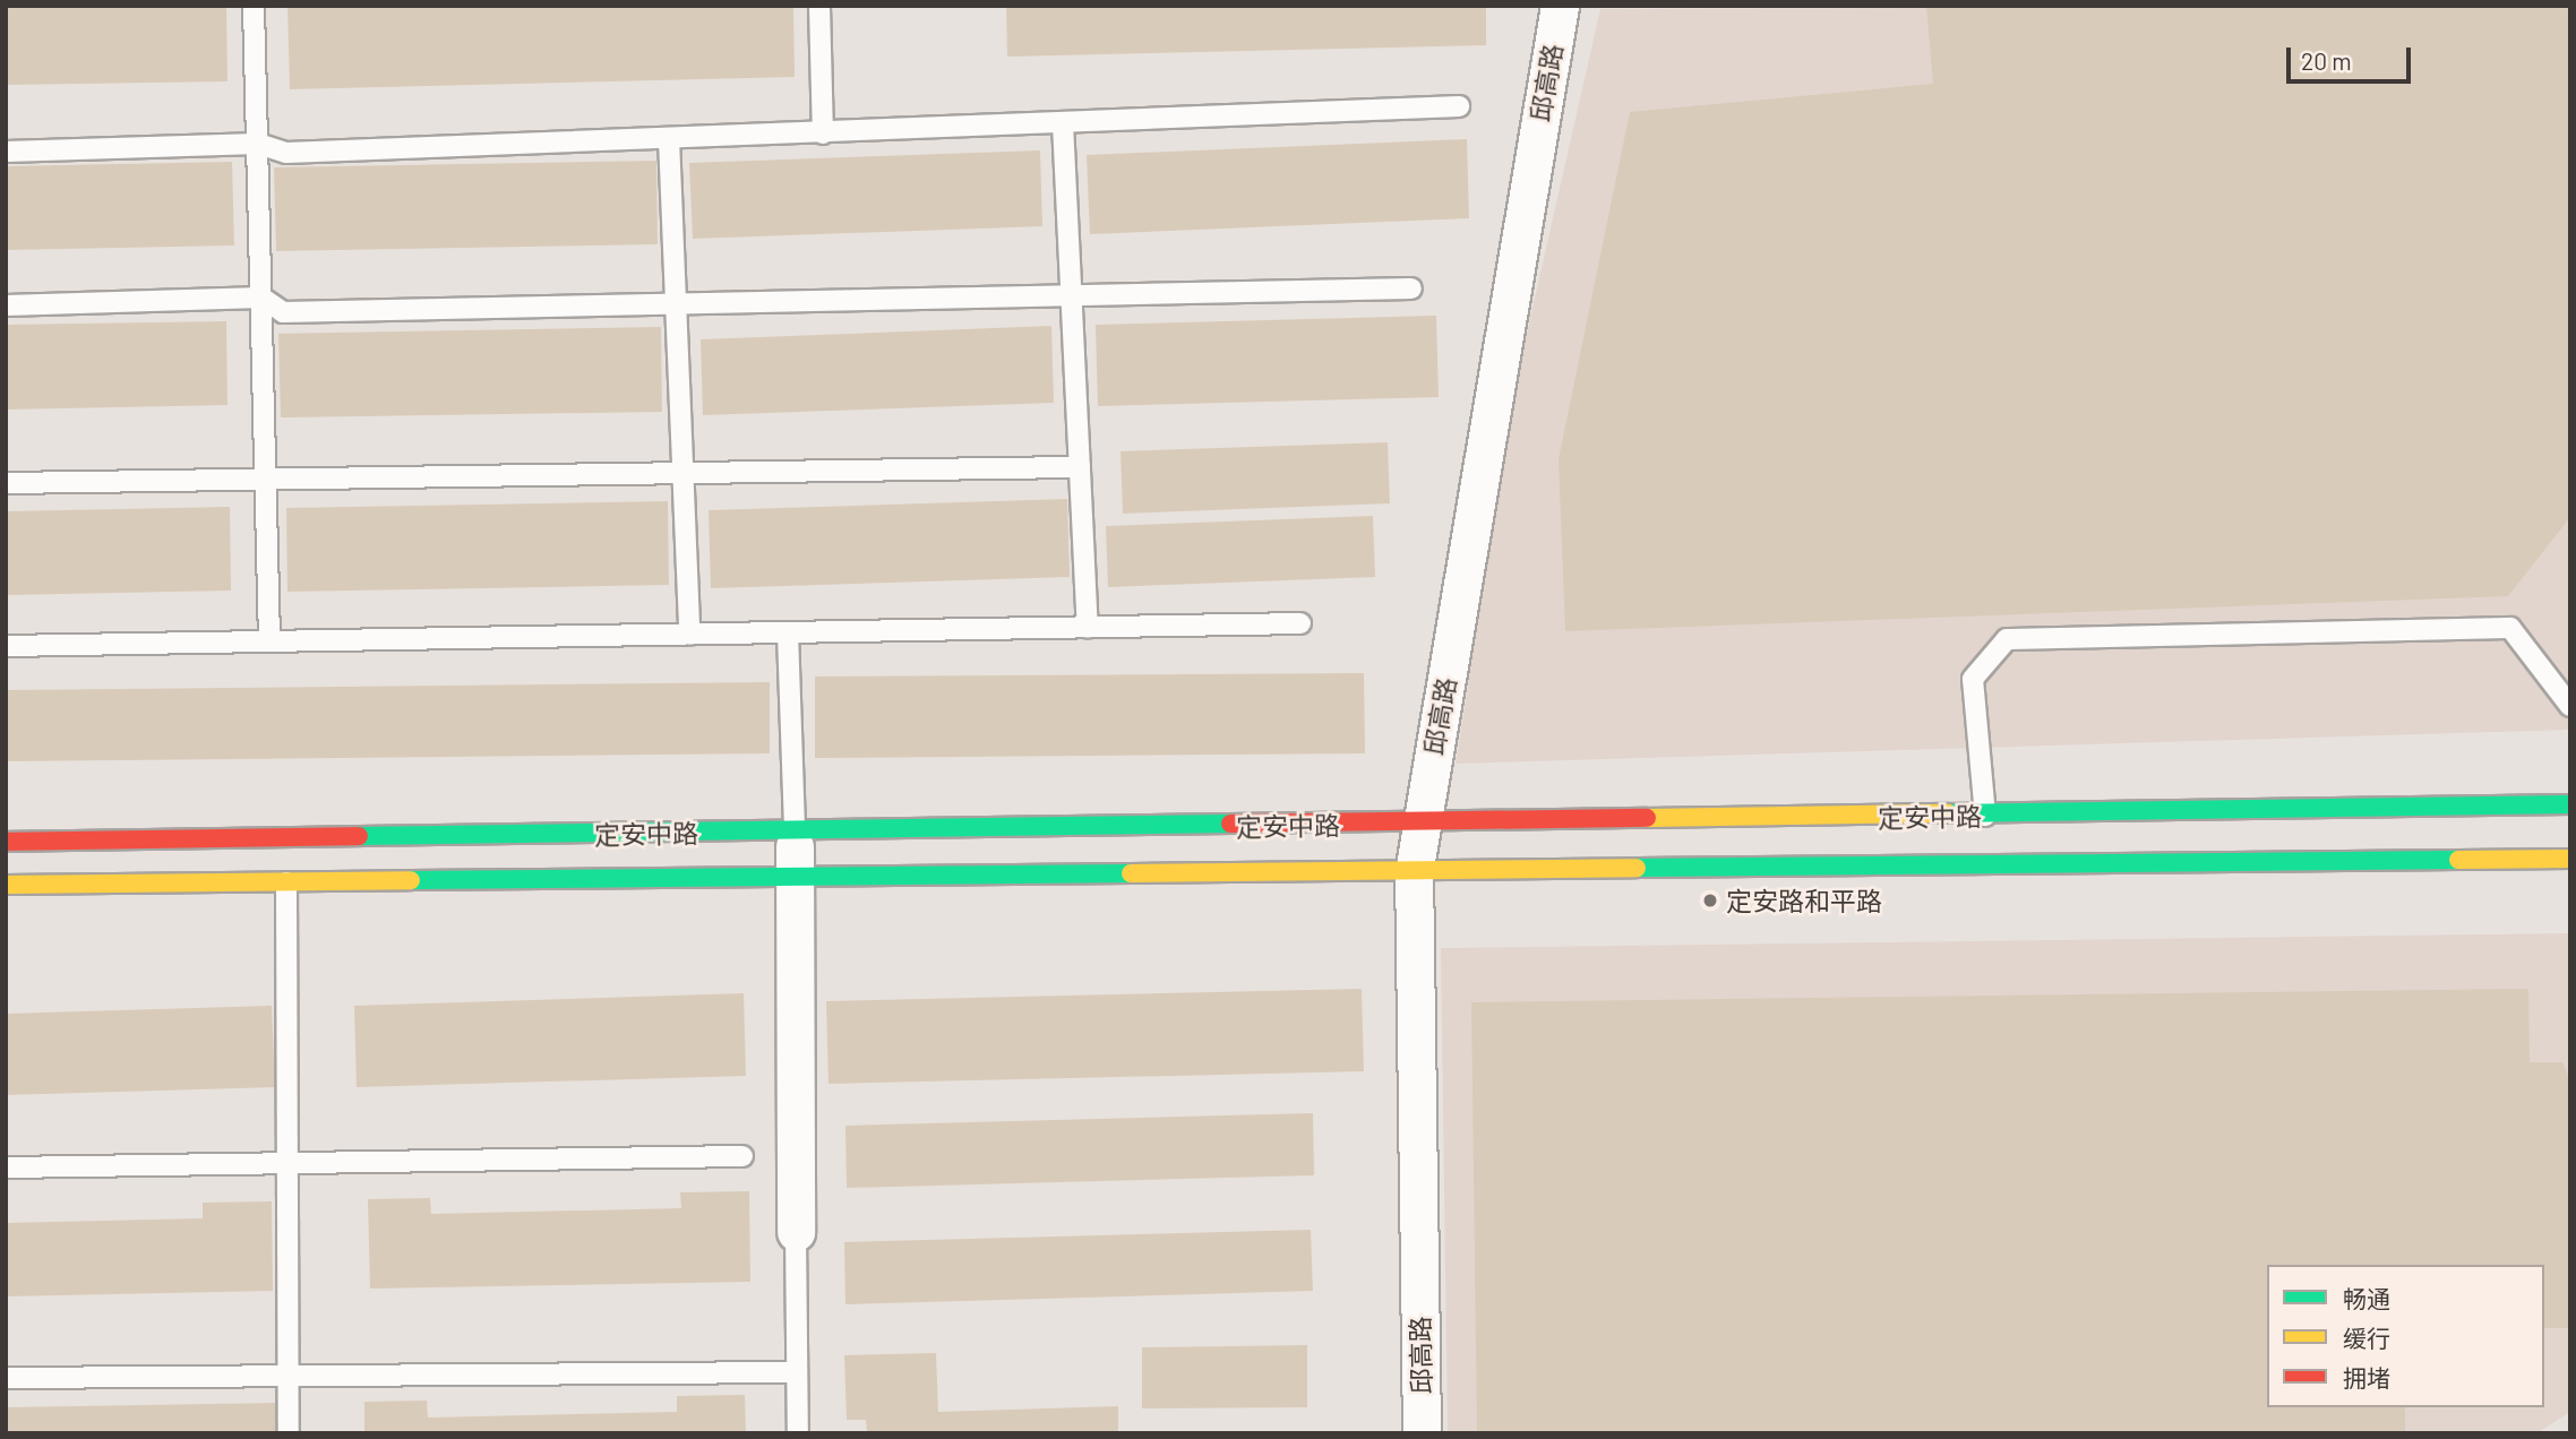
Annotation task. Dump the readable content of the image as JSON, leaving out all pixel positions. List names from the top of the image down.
{
  "streets": {
    "main road": ["定安中路"],
    "street": ["邱高路"]
  },
  "crossings": [
    ["邱高路", "定安中路"]
  ],
  "places": ["定安路和平路"],
  "legend": ["畅通", "缓行", "拥堵"],
  "scale_bar": "20 m"
}
